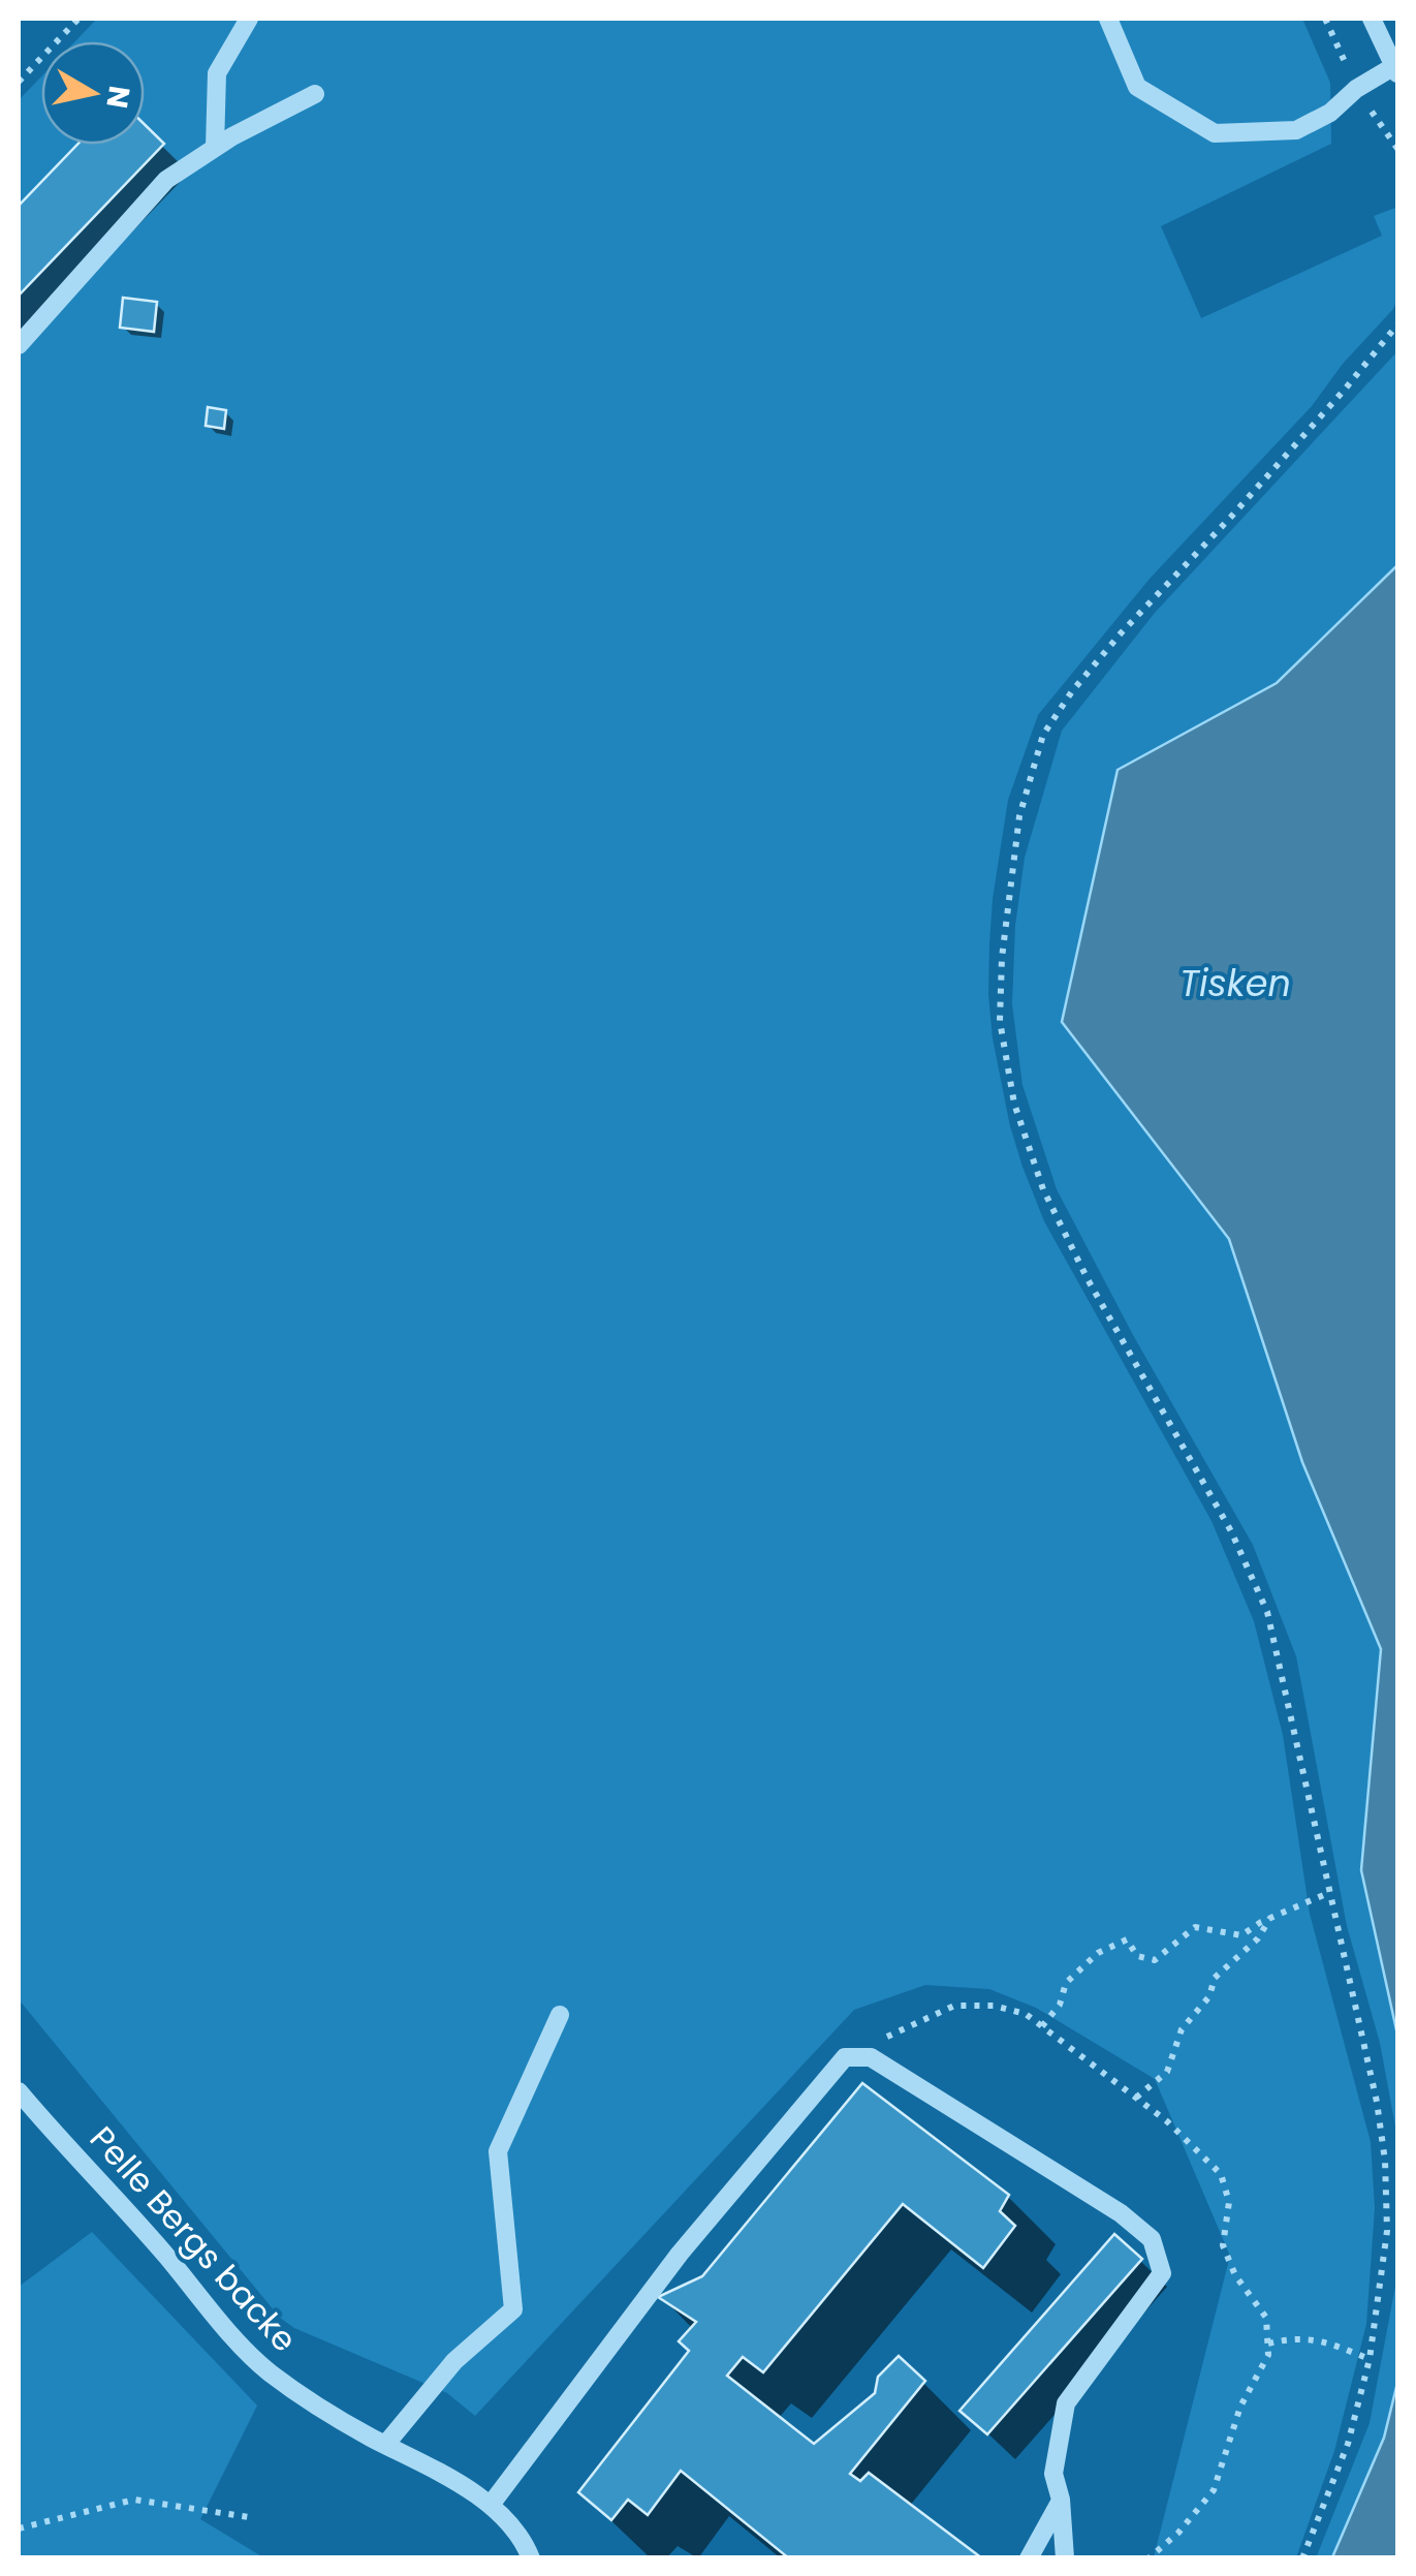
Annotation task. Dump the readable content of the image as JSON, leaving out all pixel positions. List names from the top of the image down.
{
  "streets": {
    "street": ["Pelle Bergs backe"]
  },
  "water": ["Tisken"],
  "north": "right"
}
